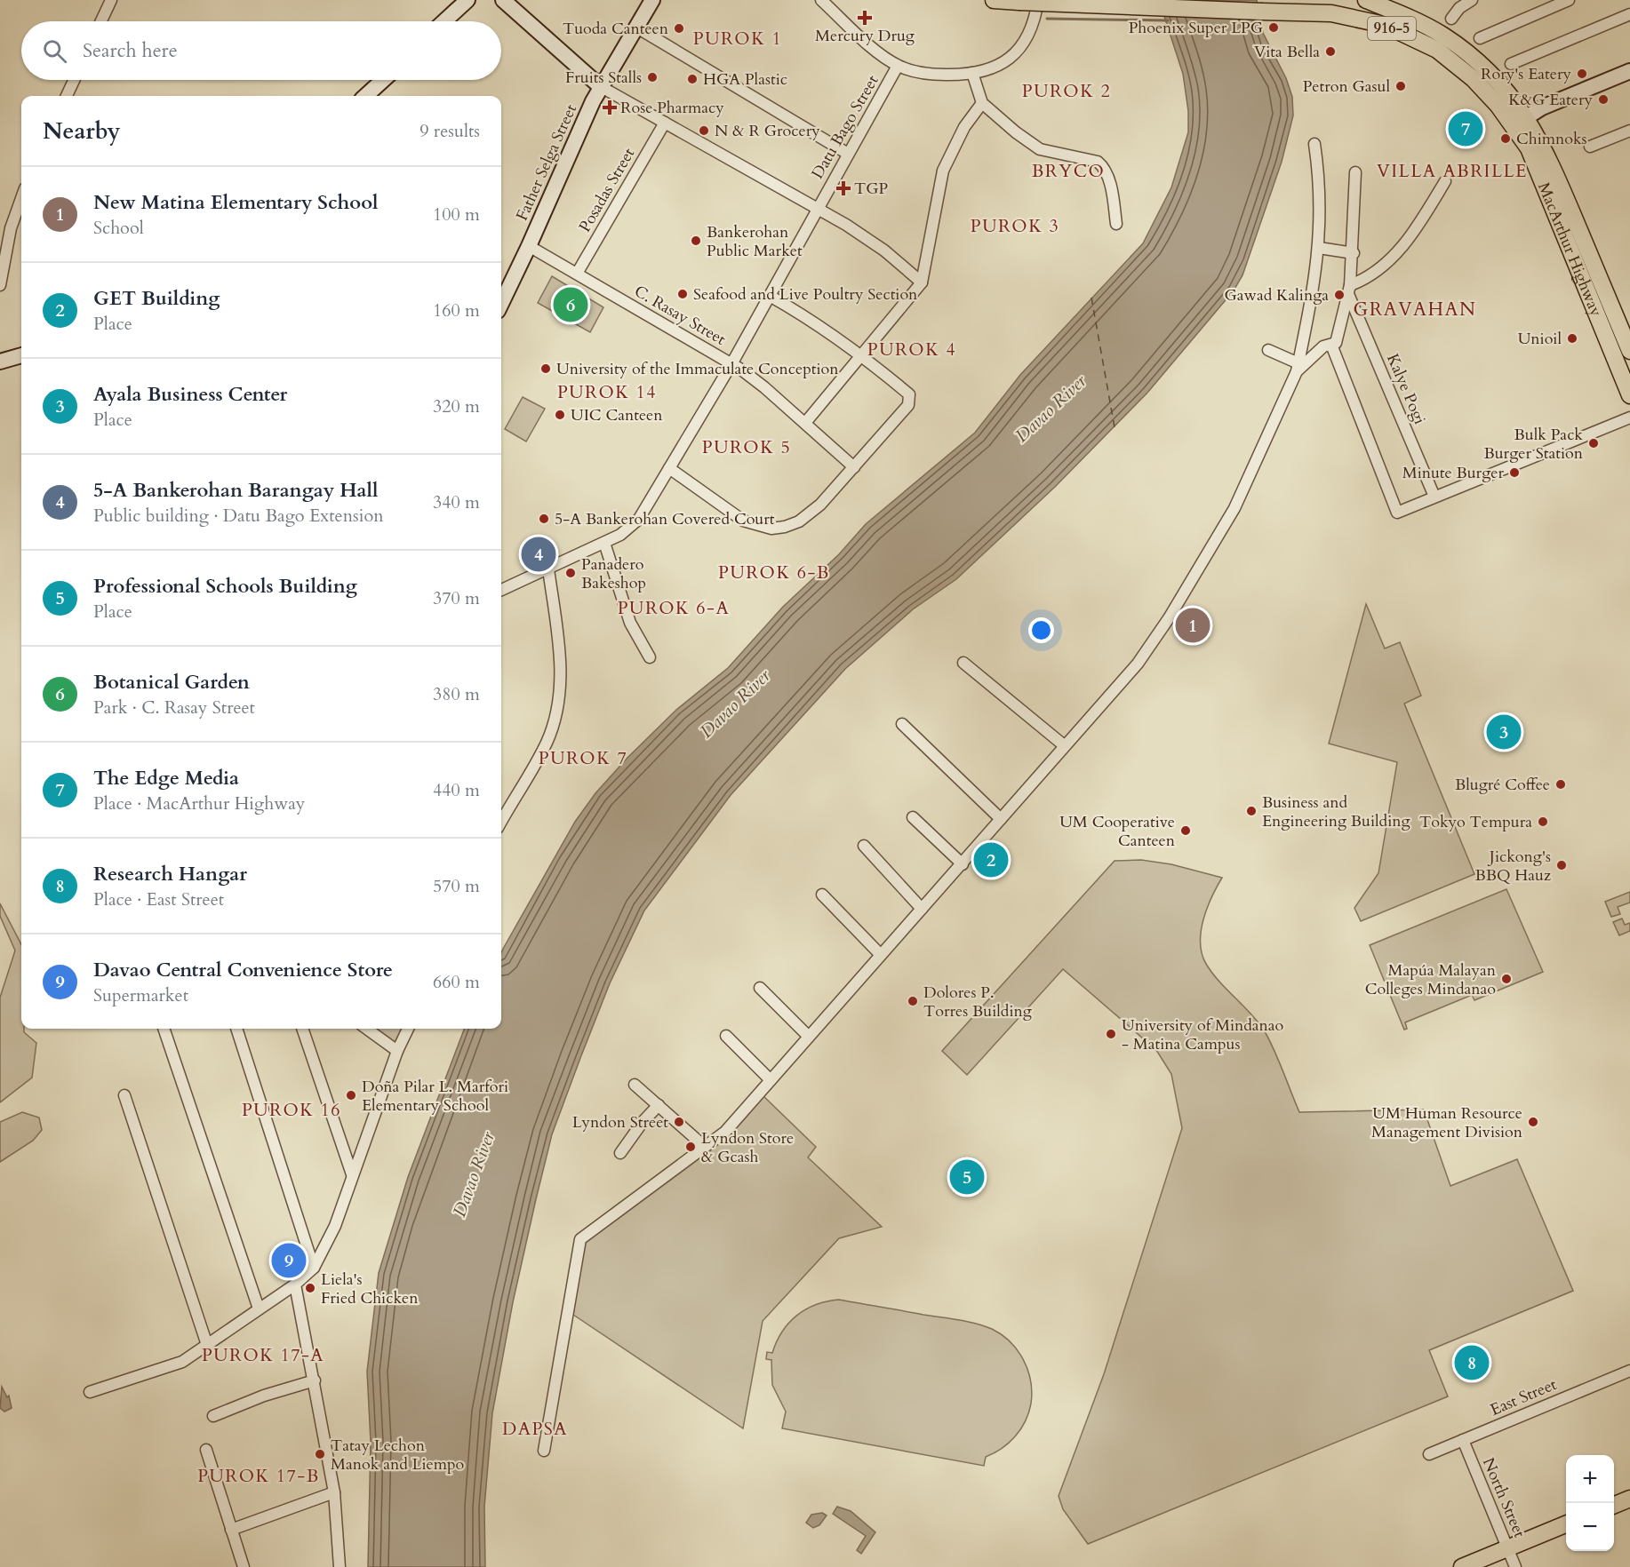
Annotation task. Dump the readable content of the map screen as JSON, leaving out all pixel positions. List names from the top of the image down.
{
  "streets": {
    "main road": ["916-5", "Father Selga Street", "MacArthur Highway"],
    "street": [
      "Datu Bago Street",
      "Posadas Street",
      "C. Rasay Street",
      "Kalye Pogi",
      "East Street",
      "North Street"
    ]
  },
  "crossings": [
    ["Datu Bago Street", "C. Rasay Street"],
    ["Father Selga Street", "C. Rasay Street"],
    ["Posadas Street", "C. Rasay Street"],
    ["East Street", "North Street"]
  ],
  "districts": [
    "PUROK 1",
    "PUROK 2",
    "BRYCO",
    "VILLA ABRILLE",
    "PUROK 3",
    "GRAVAHAN",
    "PUROK 4",
    "PUROK 14",
    "PUROK 5",
    "PUROK 6-B",
    "PUROK 6-A",
    "PUROK 7",
    "PUROK 16",
    "PUROK 17-A",
    "DAPSA",
    "PUROK 17-B"
  ],
  "water": ["Davao River"],
  "places": {
    "health": ["Mercury Drug", "Rose Pharmacy", "TGP"],
    "other": [
      "Phoenix Super LPG",
      "Tuoda Canteen",
      "Vita Bella",
      "Rory's Eatery",
      "Fruits Stalls",
      "HGA Plastic",
      "Petron Gasul",
      "K&G Eatery",
      "N & R Grocery",
      "Chimnoks",
      "Bankerohan Public Market",
      "Seafood and Live Poultry Section",
      "Gawad Kalinga",
      "Unioil",
      "University of the Immaculate Conception",
      "UIC Canteen",
      "Bulk Pack Burger Station",
      "Minute Burger",
      "5-A Bankerohan Covered Court",
      "Panadero Bakeshop",
      "Blugré Coffee",
      "Business and Engineering Building",
      "Tokyo Tempura",
      "UM Cooperative Canteen",
      "Jickong's BBQ Hauz",
      "Mapúa Malayan Colleges Mindanao",
      "Dolores P. Torres Building",
      "University of Mindanao - Matina Campus",
      "Doña Pilar L. Marfori Elementary School",
      "Lyndon Street",
      "UM Human Resource Management Division",
      "Lyndon Store & Gcash",
      "Liela's Fried Chicken",
      "Tatay Lechon Manok and Liempo"
    ]
  },
  "page": {
    "search": "Search here",
    "heading": ["Nearby", "9 results"],
    "pins": [
      "7",
      "6",
      "4",
      "1",
      "3",
      "2",
      "5",
      "9",
      "8"
    ],
    "list": [
      {
        "mark": "1",
        "name": "New Matina Elementary School",
        "note": "School",
        "value": "100 m"
      },
      {
        "mark": "2",
        "name": "GET Building",
        "note": "Place",
        "value": "160 m"
      },
      {
        "mark": "3",
        "name": "Ayala Business Center",
        "note": "Place",
        "value": "320 m"
      },
      {
        "mark": "4",
        "name": "5-A Bankerohan Barangay Hall",
        "note": "Public building · Datu Bago Extension",
        "value": "340 m"
      },
      {
        "mark": "5",
        "name": "Professional Schools Building",
        "note": "Place",
        "value": "370 m"
      },
      {
        "mark": "6",
        "name": "Botanical Garden",
        "note": "Park · C. Rasay Street",
        "value": "380 m"
      },
      {
        "mark": "7",
        "name": "The Edge Media",
        "note": "Place · MacArthur Highway",
        "value": "440 m"
      },
      {
        "mark": "8",
        "name": "Research Hangar",
        "note": "Place · East Street",
        "value": "570 m"
      },
      {
        "mark": "9",
        "name": "Davao Central Convenience Store",
        "note": "Supermarket",
        "value": "660 m"
      }
    ],
    "map_buttons": ["+", "−"]
  }
}
